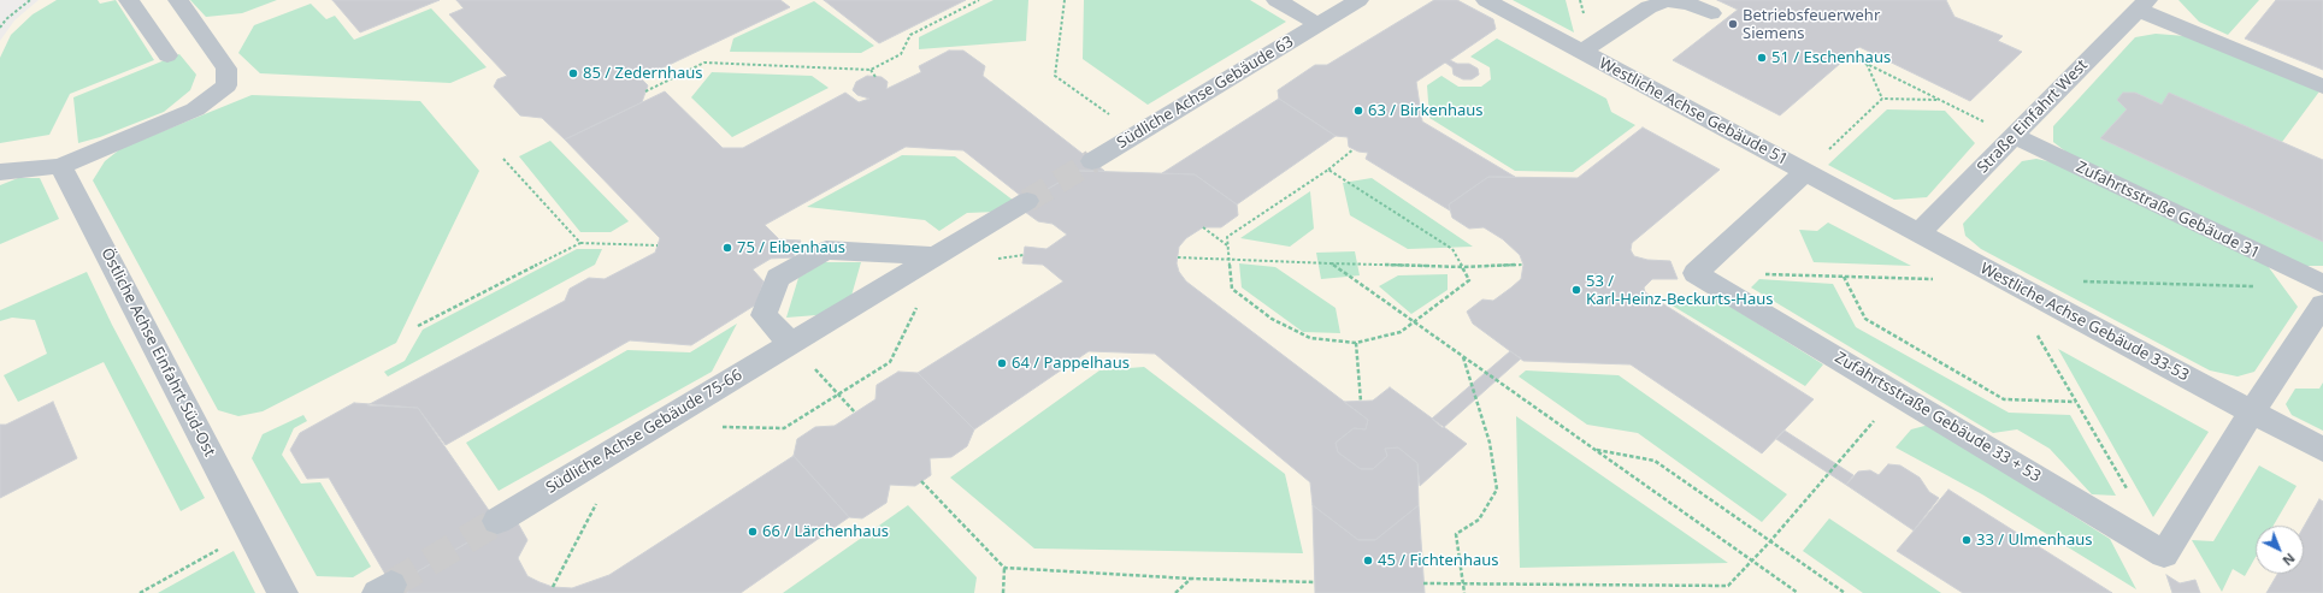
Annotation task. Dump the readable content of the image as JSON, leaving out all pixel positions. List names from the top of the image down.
{
  "streets": {
    "lane": [
      "Südliche Achse Gebäude 63",
      "Westliche Achse Gebäude 51",
      "Straße Einfahrt West",
      "Zufahrtsstraße Gebäude 31",
      "Westliche Achse Gebäude 33-53",
      "Östliche Achse Einfahrt Süd-Ost",
      "Zufahrtsstraße Gebäude 33 + 53",
      "Südliche Achse Gebäude 75-66"
    ]
  },
  "crossings": [
    ["Westliche Achse Gebäude 51", "Straße Einfahrt West"],
    ["Westliche Achse Gebäude 51", "Westliche Achse Gebäude 33-53"],
    ["Westliche Achse Gebäude 51", "Zufahrtsstraße Gebäude 33 + 53"],
    ["Straße Einfahrt West", "Zufahrtsstraße Gebäude 31"],
    ["Straße Einfahrt West", "Westliche Achse Gebäude 33-53"],
    ["Westliche Achse Gebäude 33-53", "Zufahrtsstraße Gebäude 33 + 53"]
  ],
  "places": [
    "Betriebsfeuerwehr Siemens",
    "51 / Eschenhaus",
    "85 / Zedernhaus",
    "63 / Birkenhaus",
    "75 / Eibenhaus",
    "53 / Karl-Heinz-Beckurts-Haus",
    "64 / Pappelhaus",
    "66 / Lärchenhaus",
    "33 / Ulmenhaus",
    "45 / Fichtenhaus"
  ],
  "north": "bottom right"
}
